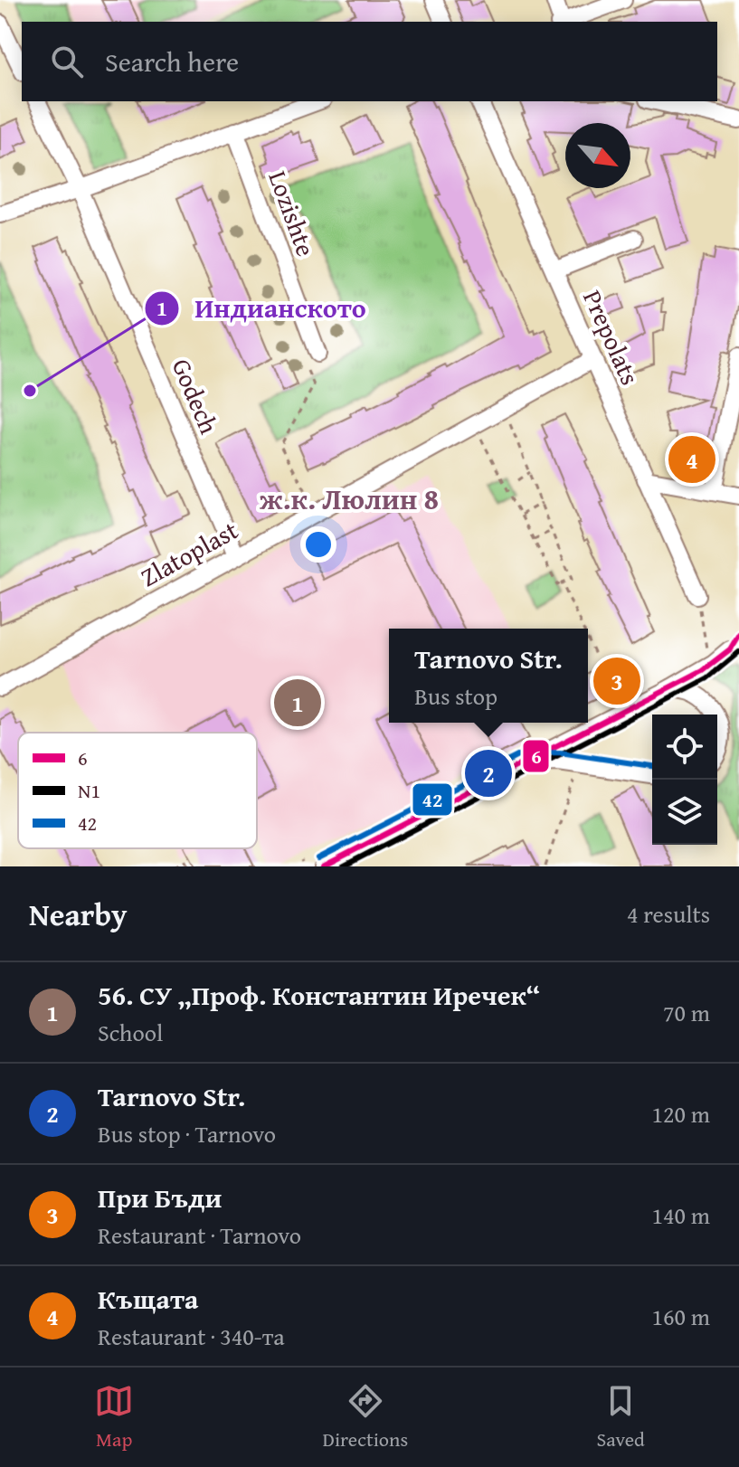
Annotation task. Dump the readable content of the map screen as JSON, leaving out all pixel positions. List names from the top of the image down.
{
  "streets": {
    "street": [
      "Lozishte",
      "Prepolats",
      "Godech",
      "Zlatoplast"
    ]
  },
  "crossings": [
    ["Prepolats", "Zlatoplast"],
    ["Godech", "Zlatoplast"]
  ],
  "districts": ["ж.к. Люлин 8"],
  "places": ["Индианското"],
  "lines": ["transit line 6", "transit line N1", "transit line 42"],
  "legend": ["6", "N1", "42"],
  "north": "bottom right",
  "page": {
    "search": "Search here",
    "pins": [
      "4",
      "3",
      "1",
      "2"
    ],
    "popup": ["Tarnovo Str.", "Bus stop"],
    "heading": ["Nearby", "4 results"],
    "list": [
      {
        "mark": "1",
        "name": "56. СУ „Проф. Константин Иречек“",
        "note": "School",
        "value": "70 m"
      },
      {
        "mark": "2",
        "name": "Tarnovo Str.",
        "note": "Bus stop · Tarnovo",
        "value": "120 m"
      },
      {
        "mark": "3",
        "name": "При Бъди",
        "note": "Restaurant · Tarnovo",
        "value": "140 m"
      },
      {
        "mark": "4",
        "name": "Къщата",
        "note": "Restaurant · 340-та",
        "value": "160 m"
      }
    ],
    "nav": ["Map", "Directions", "Saved"]
  }
}
